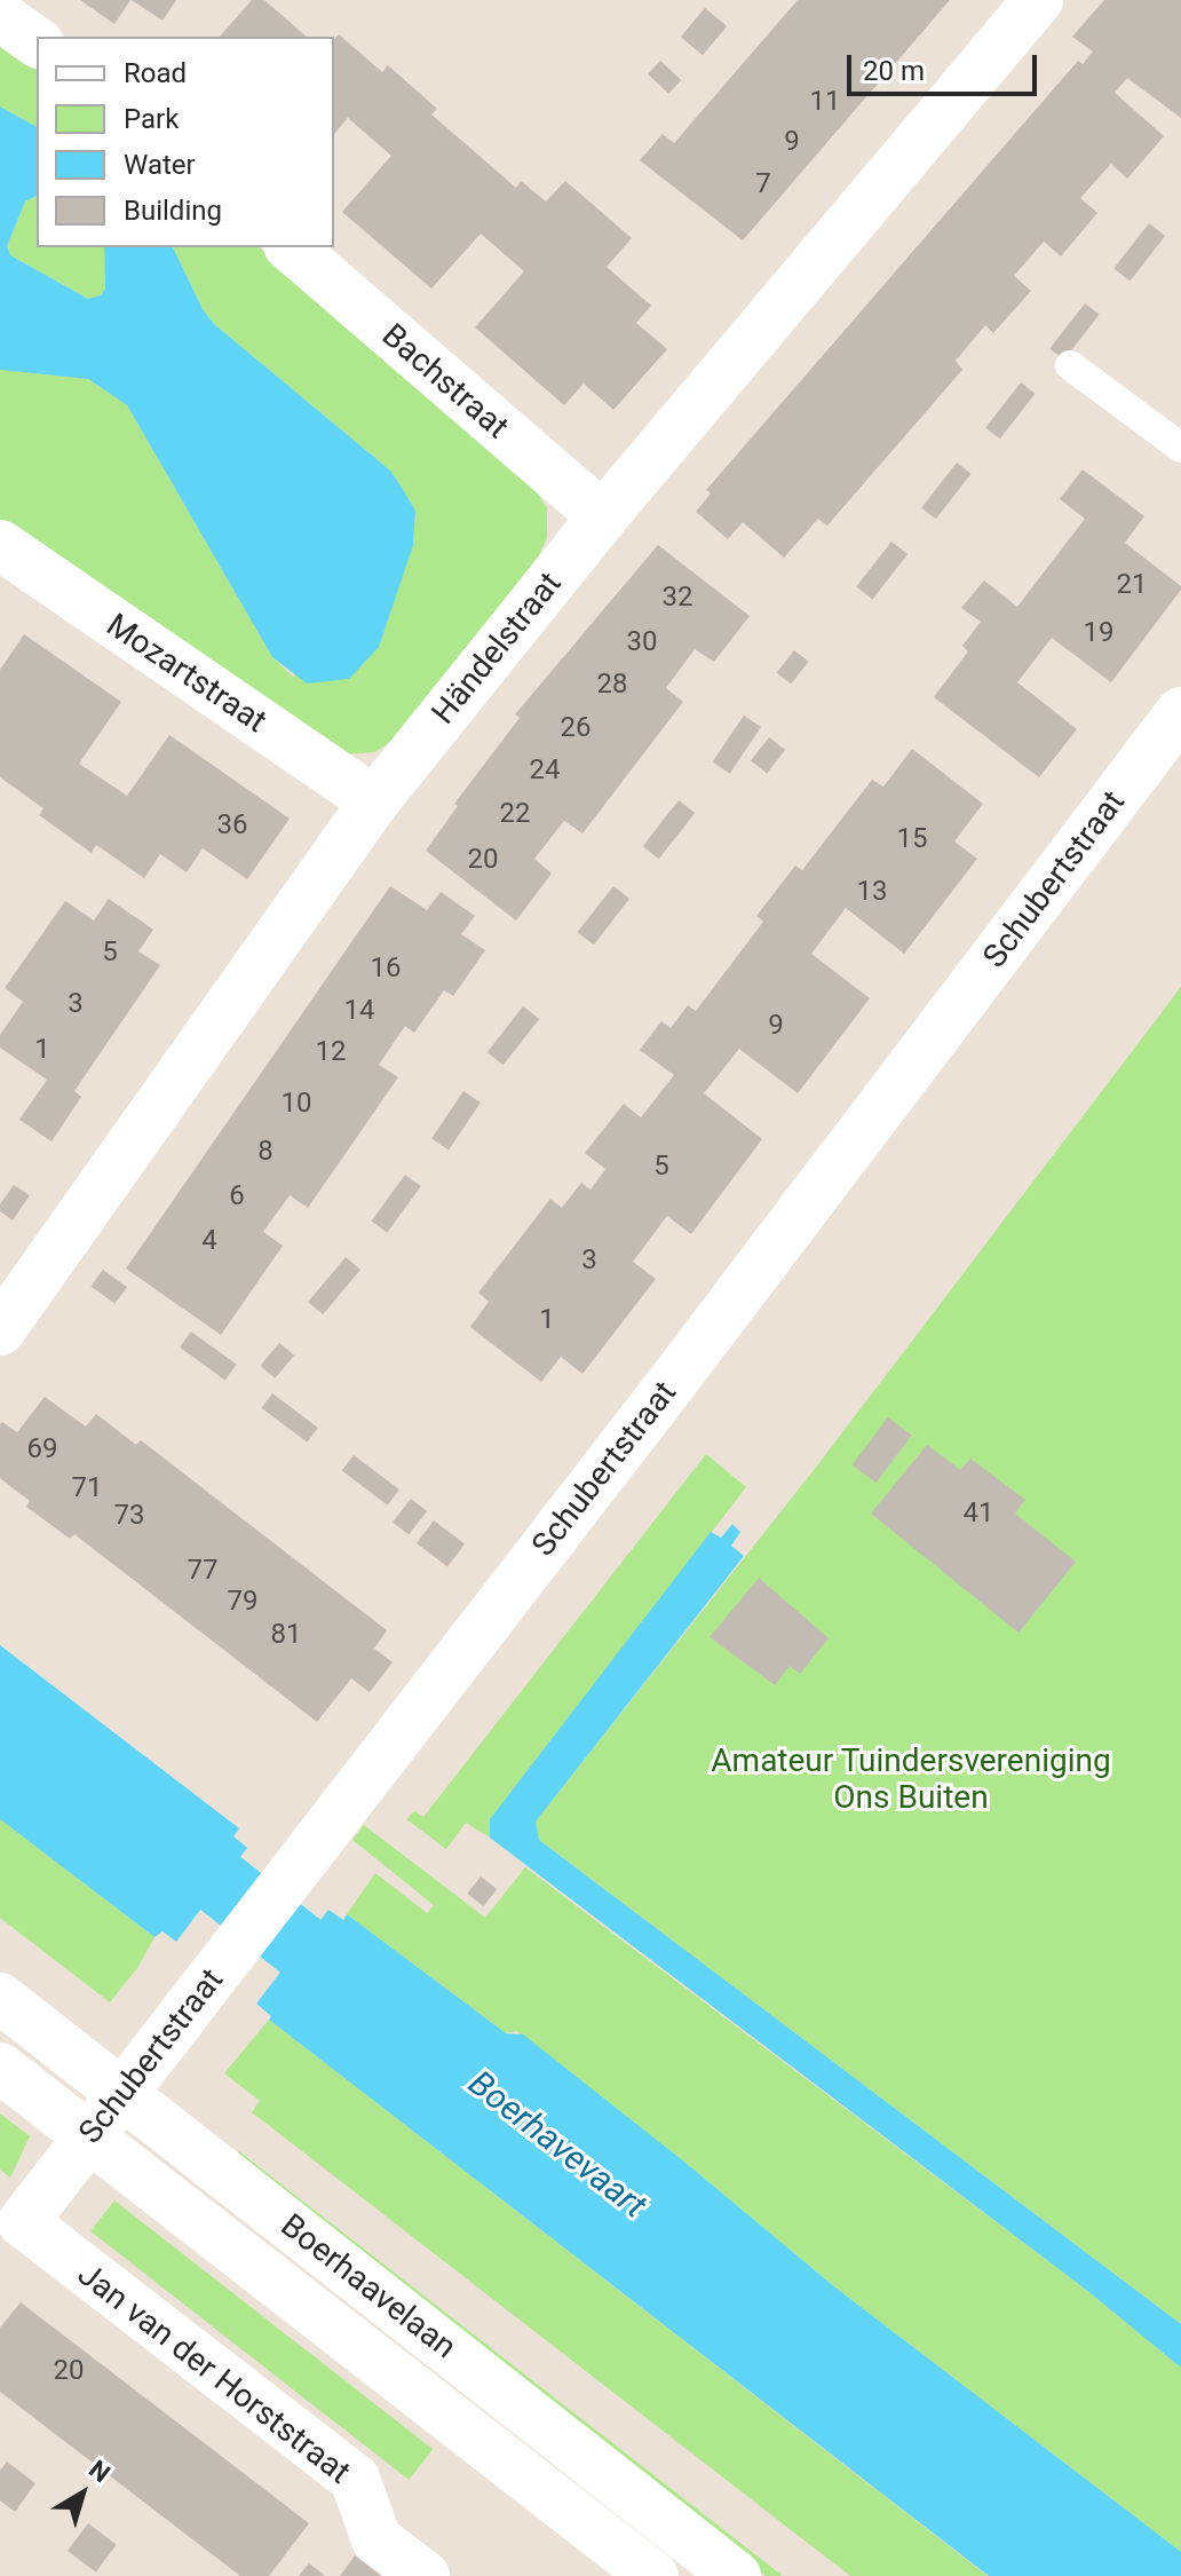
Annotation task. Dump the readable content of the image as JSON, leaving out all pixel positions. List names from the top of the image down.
{
  "streets": {
    "street": [
      "Bachstraat",
      "Händelstraat",
      "Mozartstraat",
      "Schubertstraat",
      "Boerhaavelaan",
      "Jan van der Horststraat"
    ]
  },
  "crossings": [
    ["Bachstraat", "Händelstraat"],
    ["Händelstraat", "Mozartstraat"],
    ["Schubertstraat", "Boerhaavelaan"],
    ["Schubertstraat", "Jan van der Horststraat"]
  ],
  "water": ["Boerhavevaart"],
  "parks": ["Amateur Tuindersvereniging Ons Buiten"],
  "house_numbers": [
    "11",
    "9",
    "7",
    "21",
    "32",
    "19",
    "30",
    "28",
    "26",
    "24",
    "22",
    "36",
    "15",
    "20",
    "13",
    "5",
    "16",
    "3",
    "14",
    "9",
    "1",
    "12",
    "10",
    "8",
    "5",
    "6",
    "4",
    "3",
    "1",
    "69",
    "71",
    "41",
    "73",
    "77",
    "79",
    "81",
    "20"
  ],
  "legend": [
    "Road",
    "Park",
    "Water",
    "Building"
  ],
  "scale_bar": "20 m",
  "north": "top right"
}
